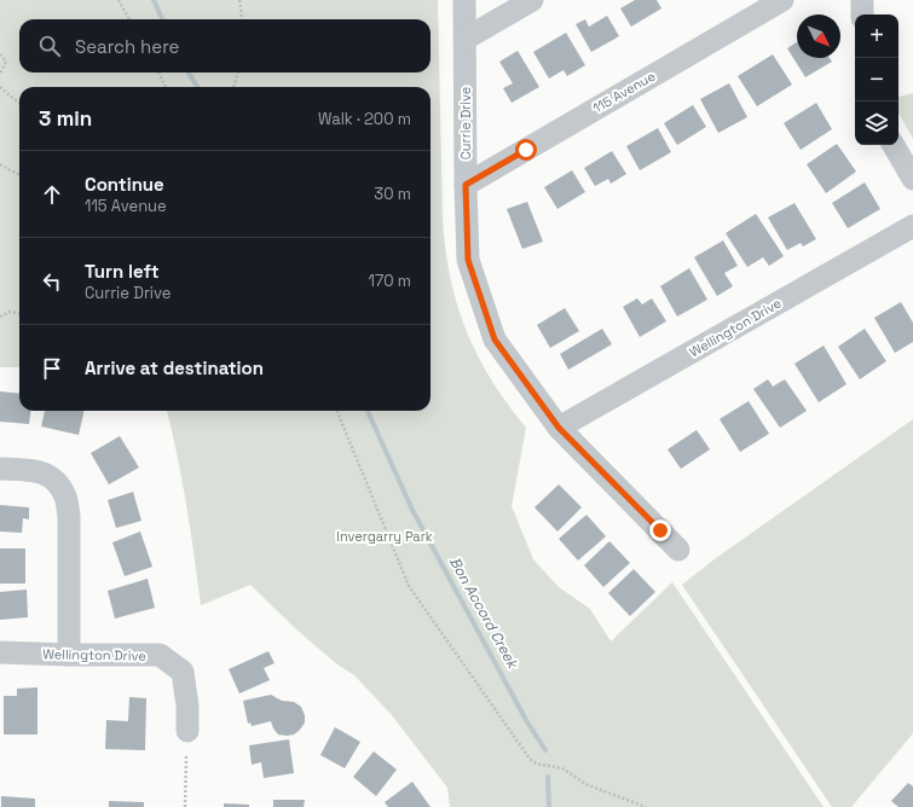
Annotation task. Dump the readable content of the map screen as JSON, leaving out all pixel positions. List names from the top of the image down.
{
  "streets": {
    "street": ["115 Avenue", "Currie Drive", "Wellington Drive"]
  },
  "crossings": [
    ["115 Avenue", "Currie Drive"],
    ["Currie Drive", "Wellington Drive"]
  ],
  "water": ["Bon Accord Creek"],
  "parks": ["Invergarry Park"],
  "north": "bottom right",
  "page": {
    "map_buttons": ["+", "−"],
    "search": "Search here",
    "heading": ["3 min", "Walk · 200 m"],
    "list": [
      ["Continue", "115 Avenue", "30 m"],
      ["Turn left", "Currie Drive", "170 m"],
      "Arrive at destination"
    ]
  }
}
